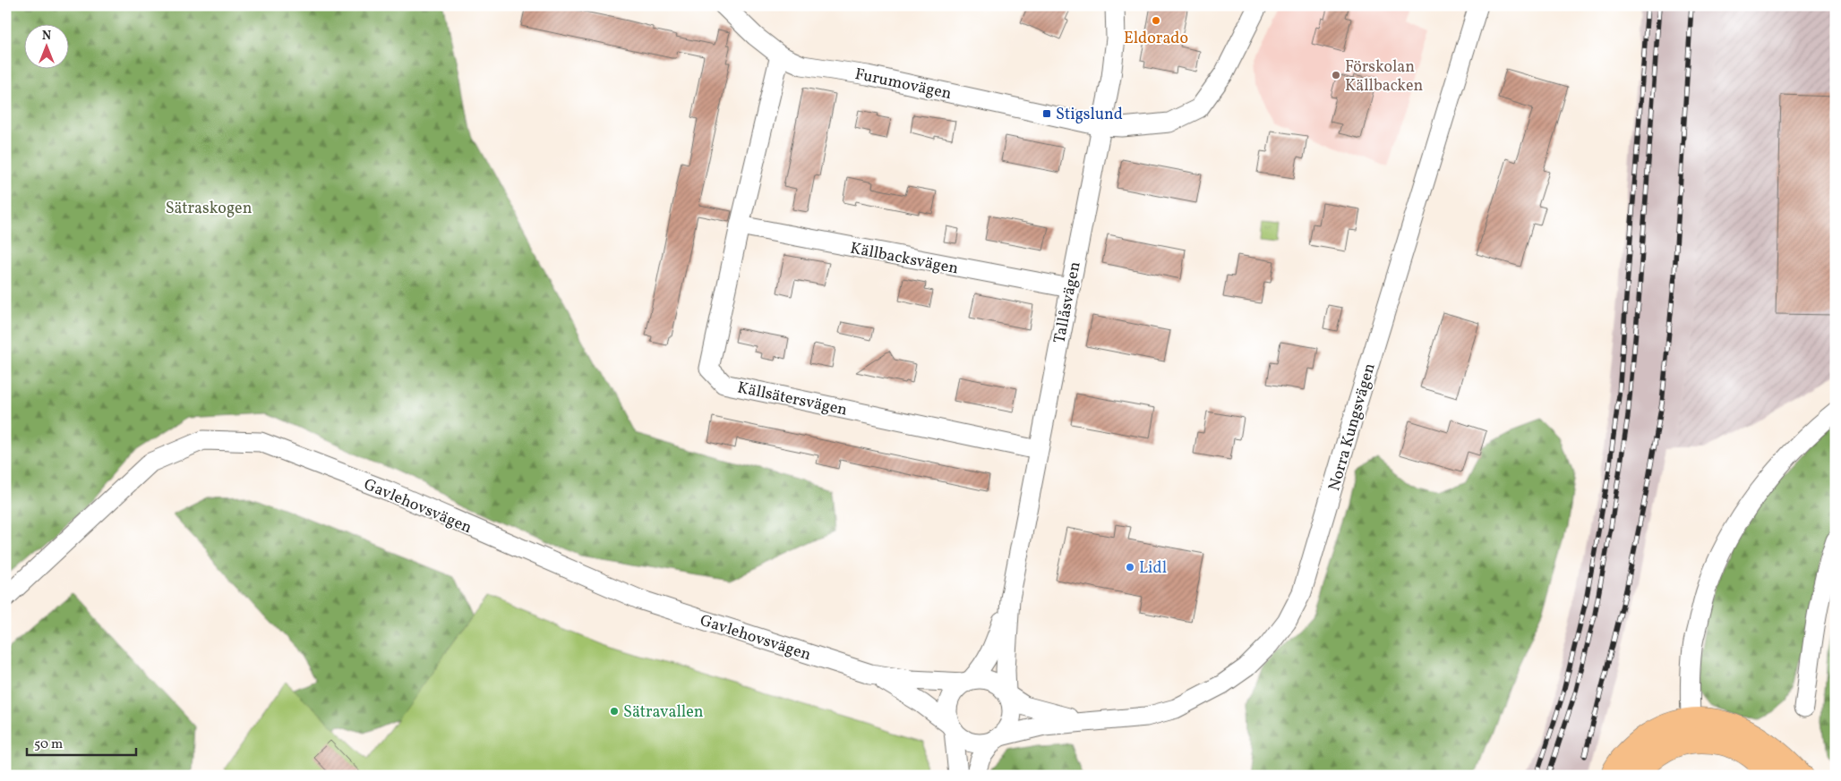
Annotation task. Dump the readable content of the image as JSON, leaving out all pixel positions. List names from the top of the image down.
{
  "streets": {
    "street": [
      "Furumovägen",
      "Källbacksvägen",
      "Tallåsvägen",
      "Källsätersvägen",
      "Norra Kungsvägen",
      "Gavlehovsvägen"
    ]
  },
  "crossings": [
    ["Furumovägen", "Tallåsvägen"],
    ["Furumovägen", "Källsätersvägen"],
    ["Källbacksvägen", "Tallåsvägen"],
    ["Källbacksvägen", "Källsätersvägen"],
    ["Tallåsvägen", "Källsätersvägen"],
    ["Tallåsvägen", "Norra Kungsvägen"],
    ["Tallåsvägen", "Gavlehovsvägen"],
    ["Norra Kungsvägen", "Gavlehovsvägen"]
  ],
  "parks": ["Sätraskogen"],
  "places": {
    "other": [
      "Eldorado",
      "Förskolan Källbacken",
      "Lidl",
      "Sätravallen"
    ],
    "transit": ["Stigslund"]
  },
  "scale_bar": "50 m",
  "north": "top"
}
